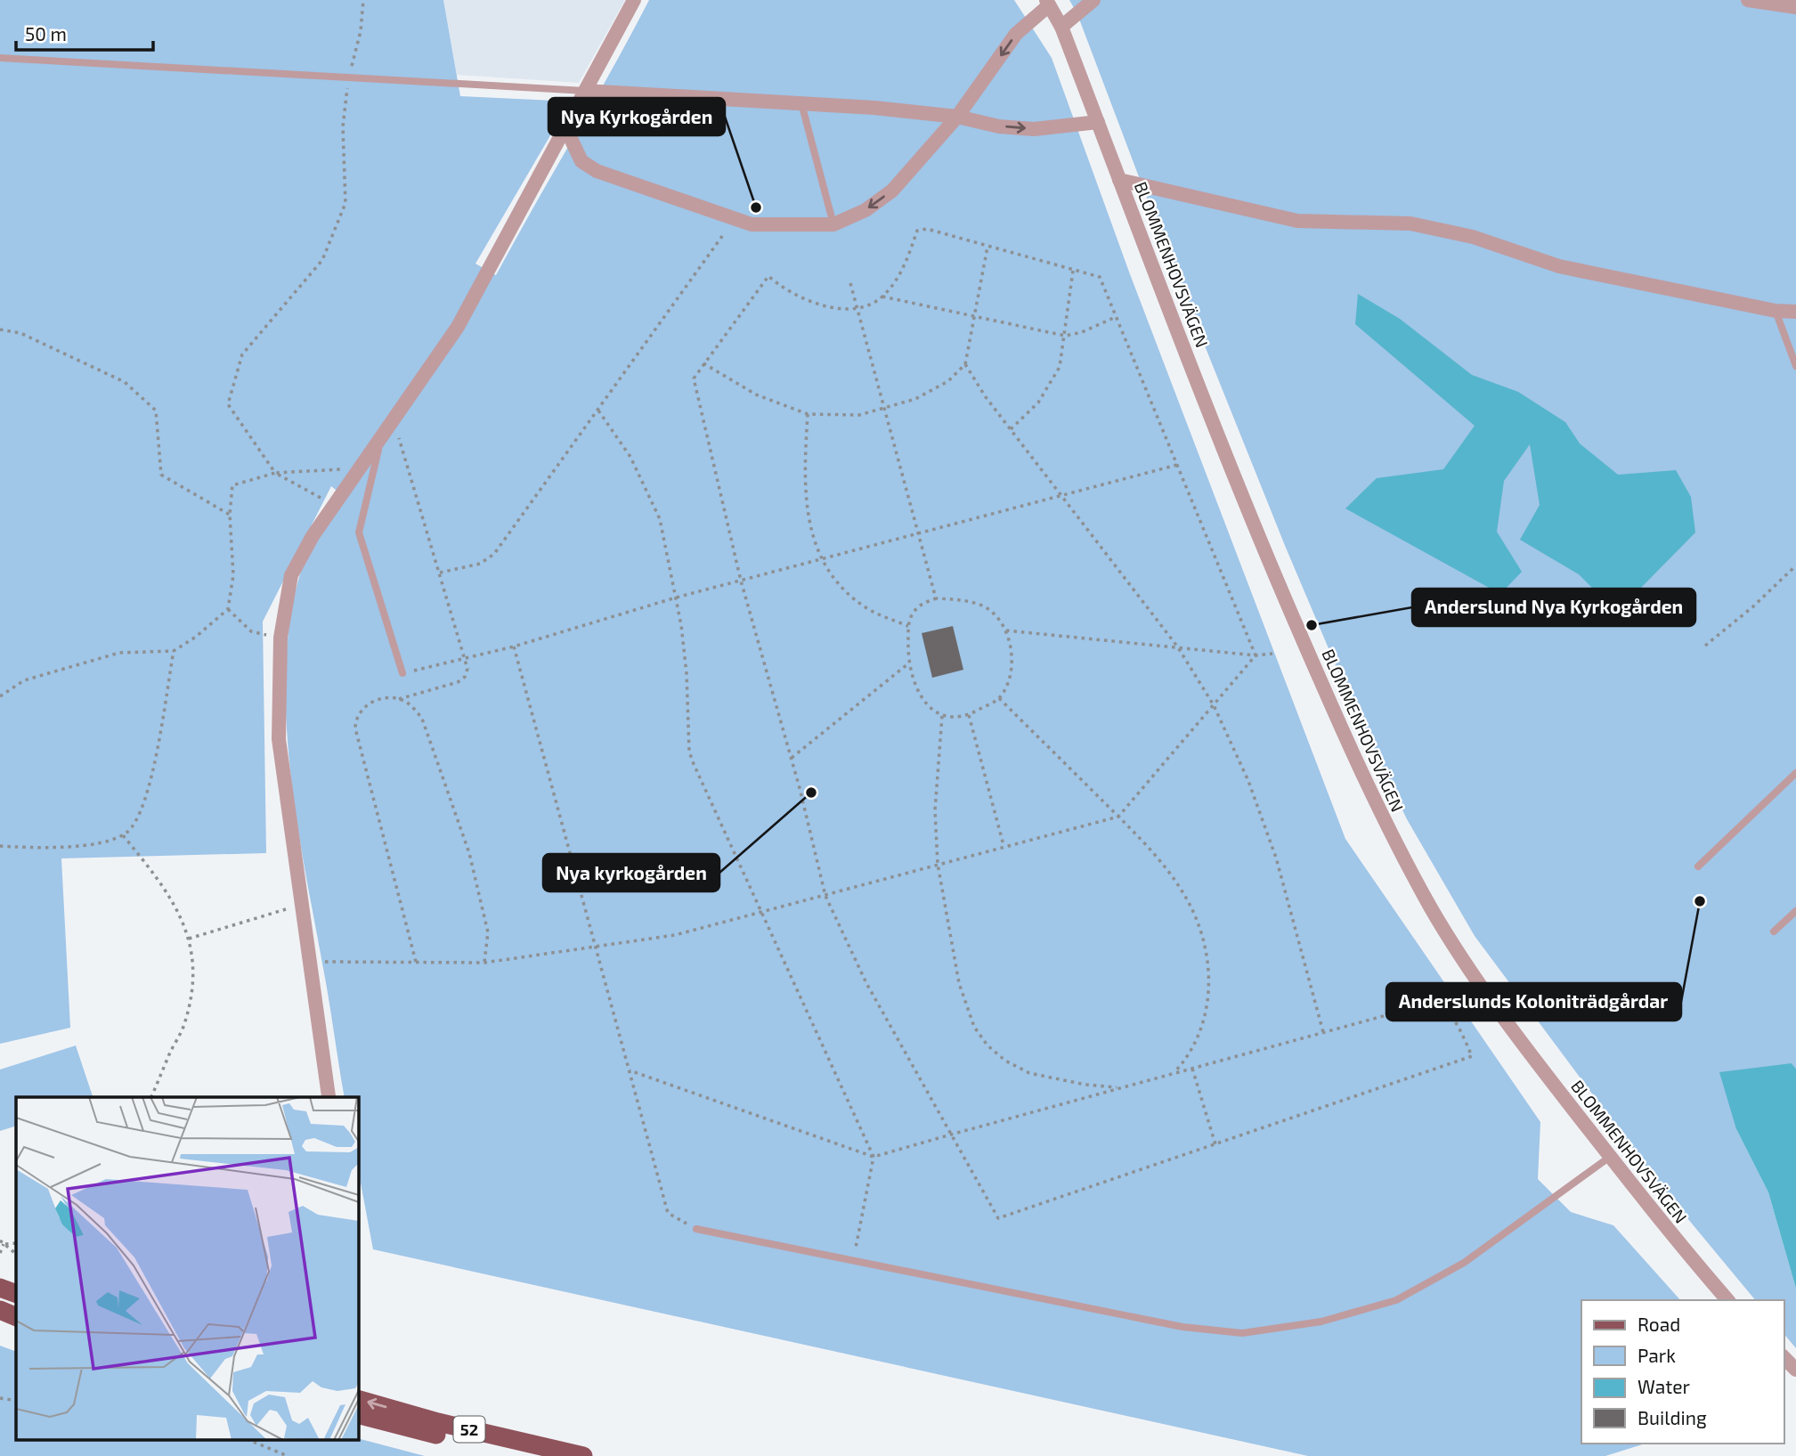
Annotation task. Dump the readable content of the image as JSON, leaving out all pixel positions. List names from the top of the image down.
{
  "streets": {
    "main road": ["52"],
    "street": ["BLOMMENHOVSVÄGEN"]
  },
  "places": [
    "Nya Kyrkogården",
    "Anderslund Nya Kyrkogården",
    "Nya kyrkogården",
    "Anderslunds Koloniträdgårdar"
  ],
  "legend": [
    "Road",
    "Park",
    "Water",
    "Building"
  ],
  "scale_bar": "50 m"
}
